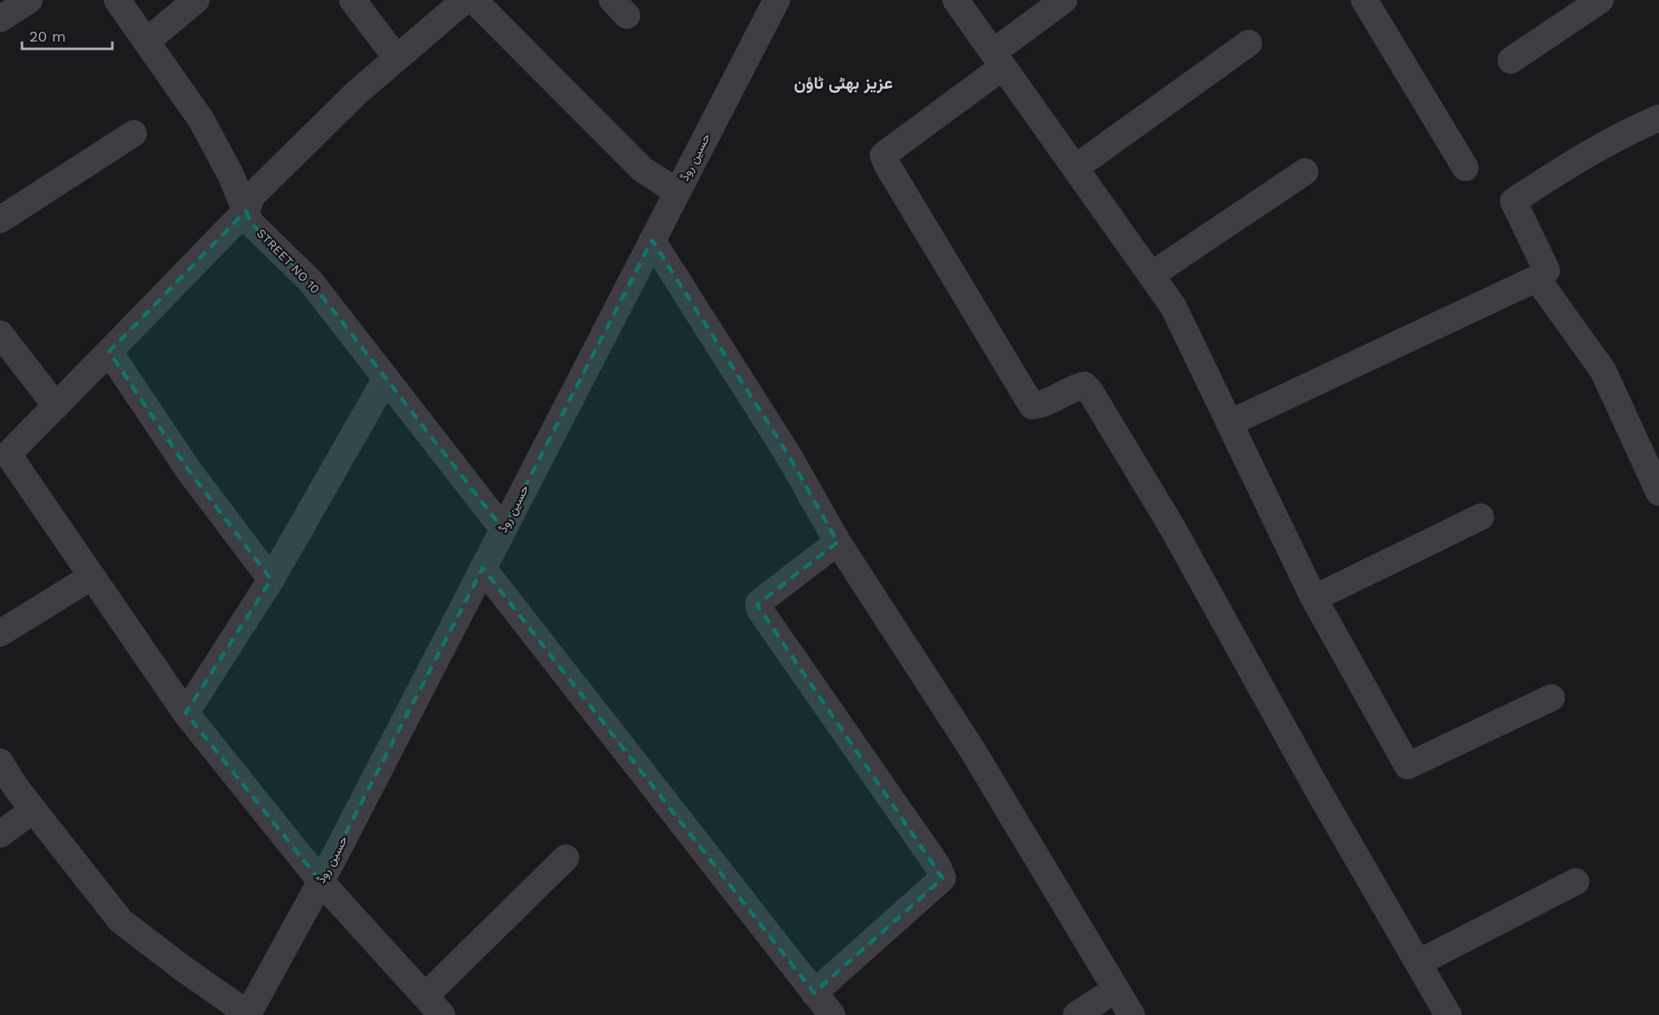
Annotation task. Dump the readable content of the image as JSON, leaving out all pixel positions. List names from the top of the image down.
{
  "streets": {
    "street": ["حسین روڈ", "STREET NO 10"]
  },
  "crossings": [
    ["حسین روڈ", "STREET NO 10"]
  ],
  "districts": ["عزیز بھٹی ٹاؤن"],
  "scale_bar": "20 m"
}
